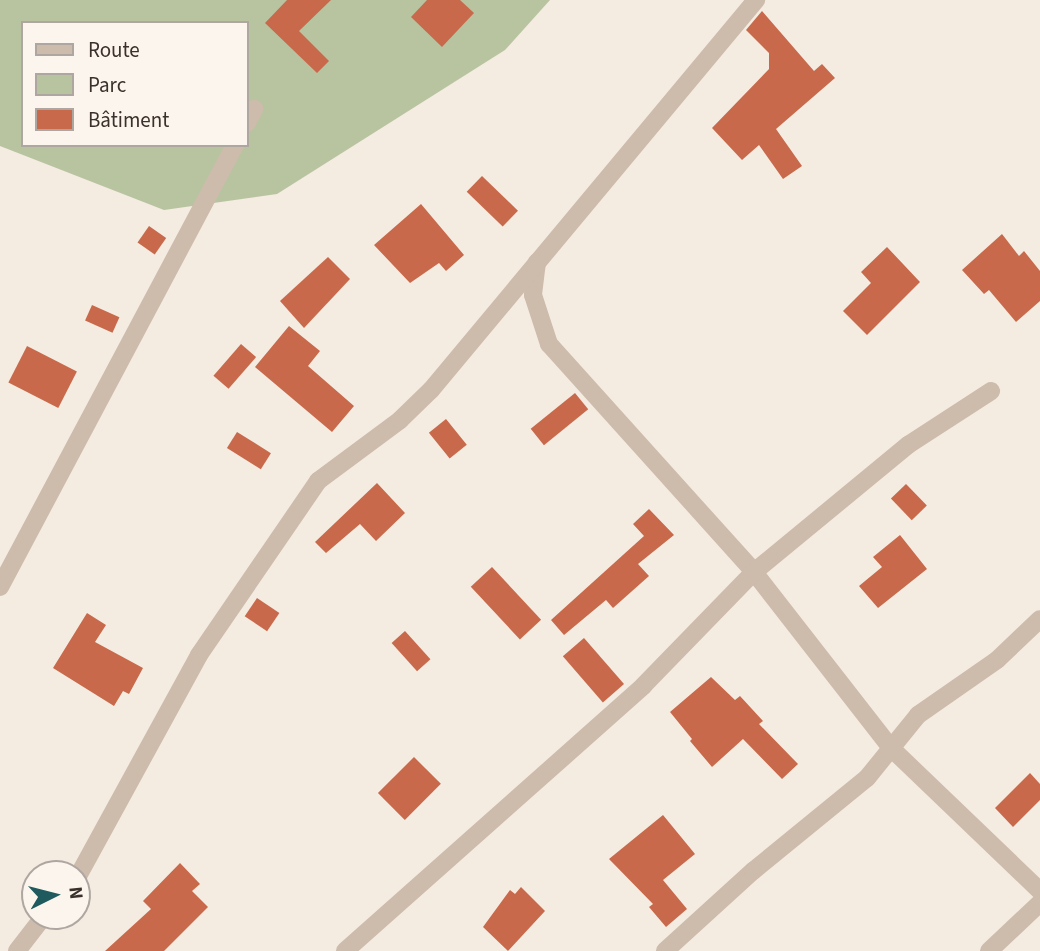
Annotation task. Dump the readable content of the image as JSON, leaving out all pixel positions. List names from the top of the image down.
{
  "legend": ["Route", "Parc", "Bâtiment"],
  "north": "right"
}
